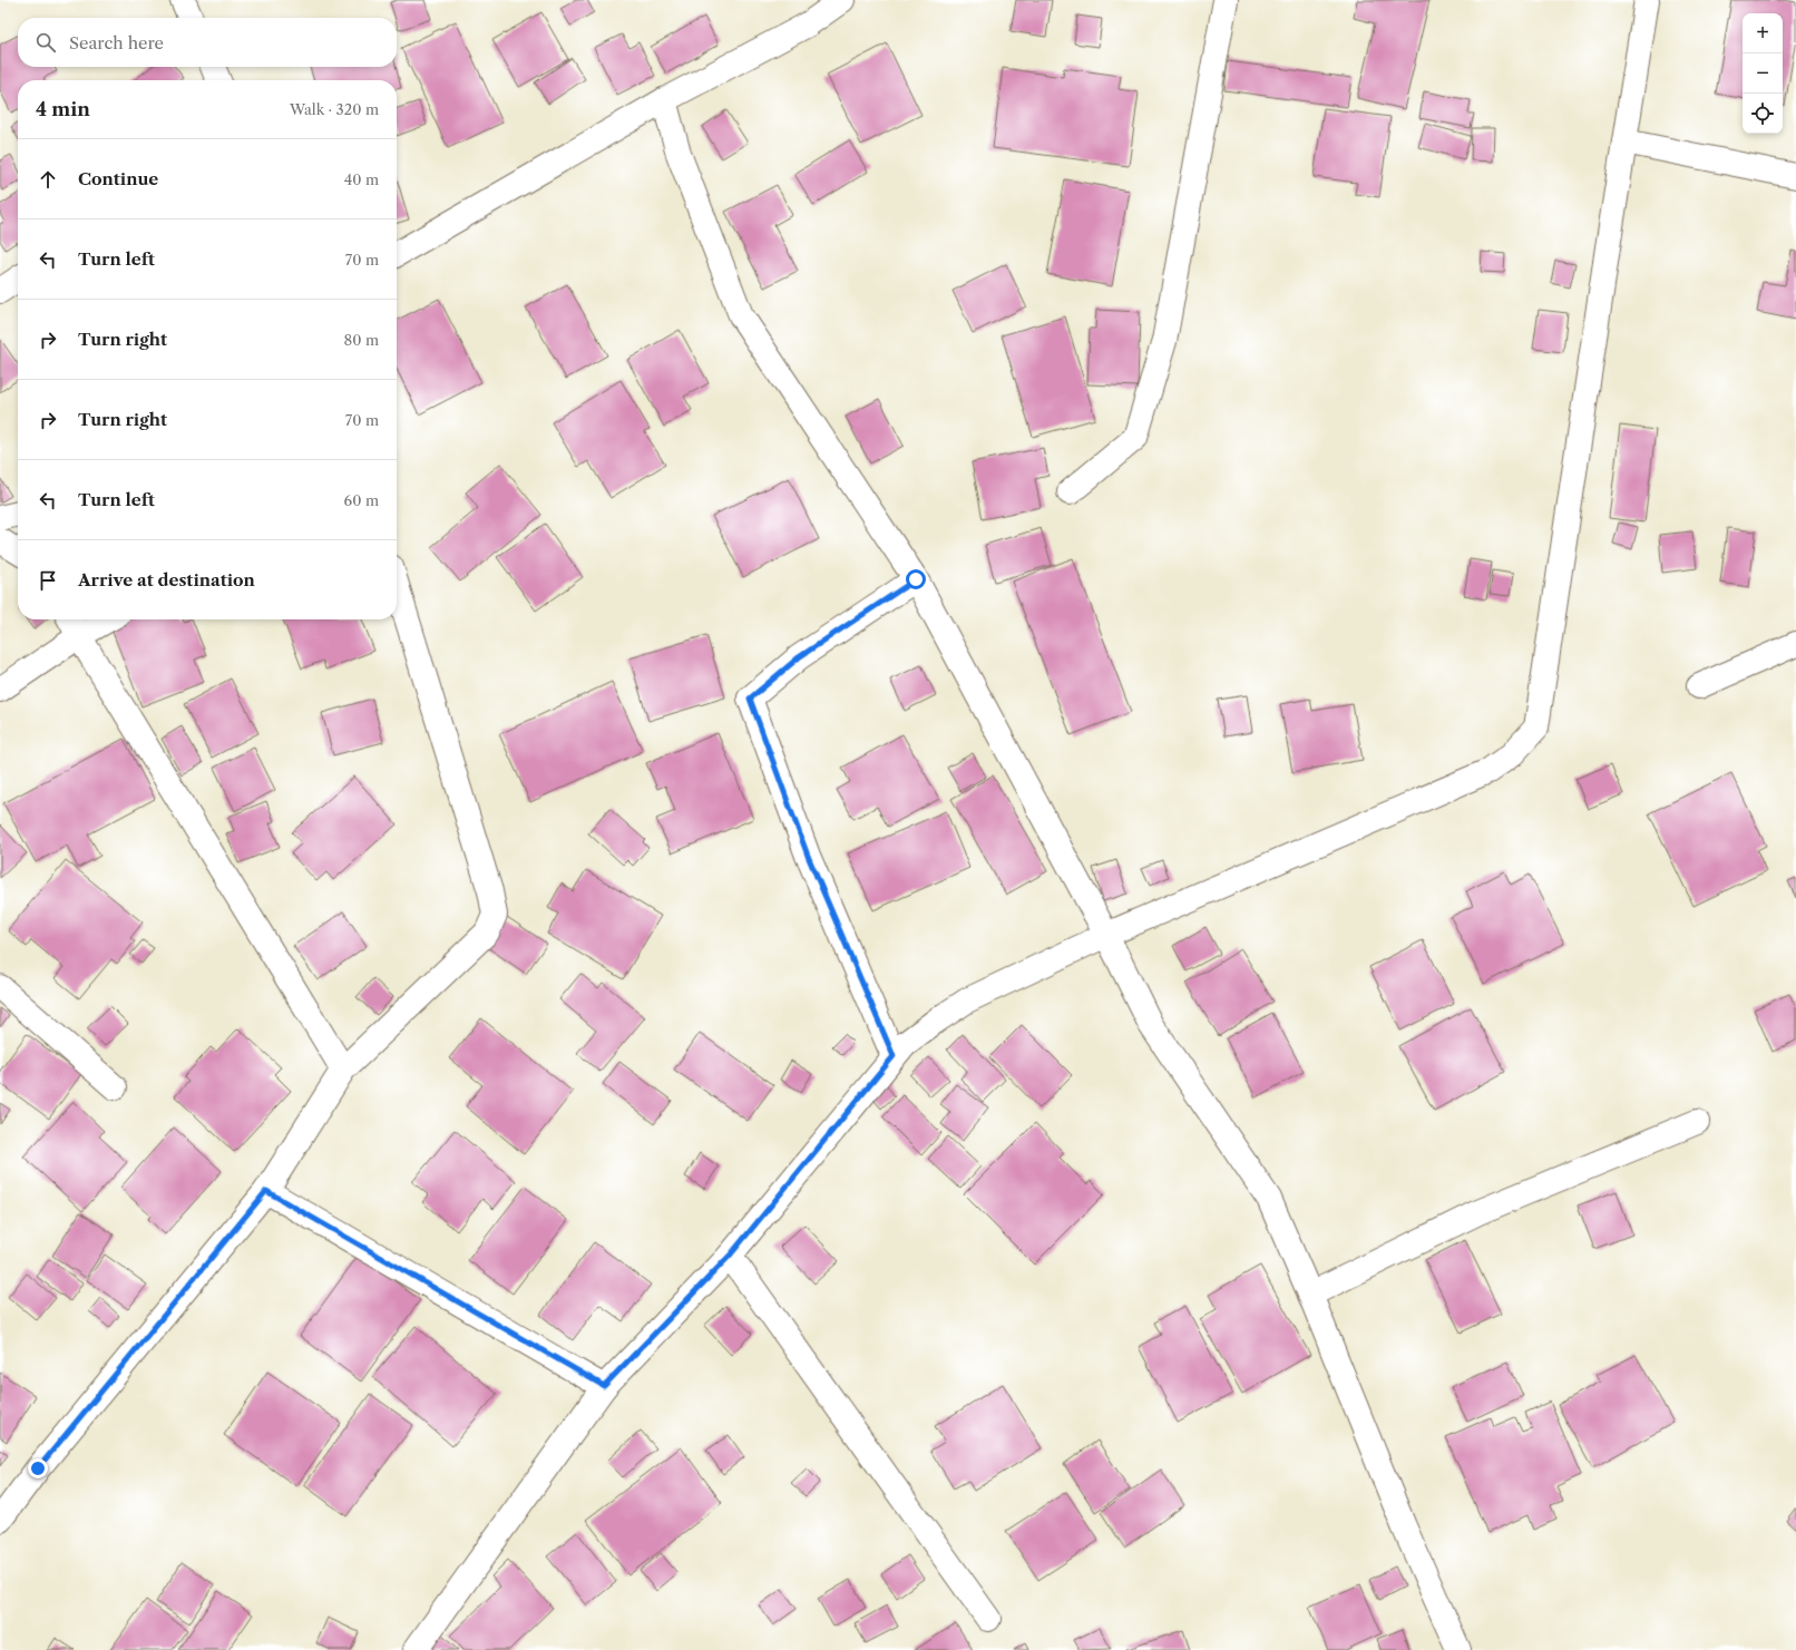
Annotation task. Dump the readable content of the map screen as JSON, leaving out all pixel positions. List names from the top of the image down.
{
  "page": {
    "map_buttons": ["+", "−"],
    "search": "Search here",
    "heading": ["4 min", "Walk · 320 m"],
    "list": [
      ["Continue", "40 m"],
      ["Turn left", "70 m"],
      ["Turn right", "80 m"],
      ["Turn right", "70 m"],
      ["Turn left", "60 m"],
      "Arrive at destination"
    ]
  }
}
